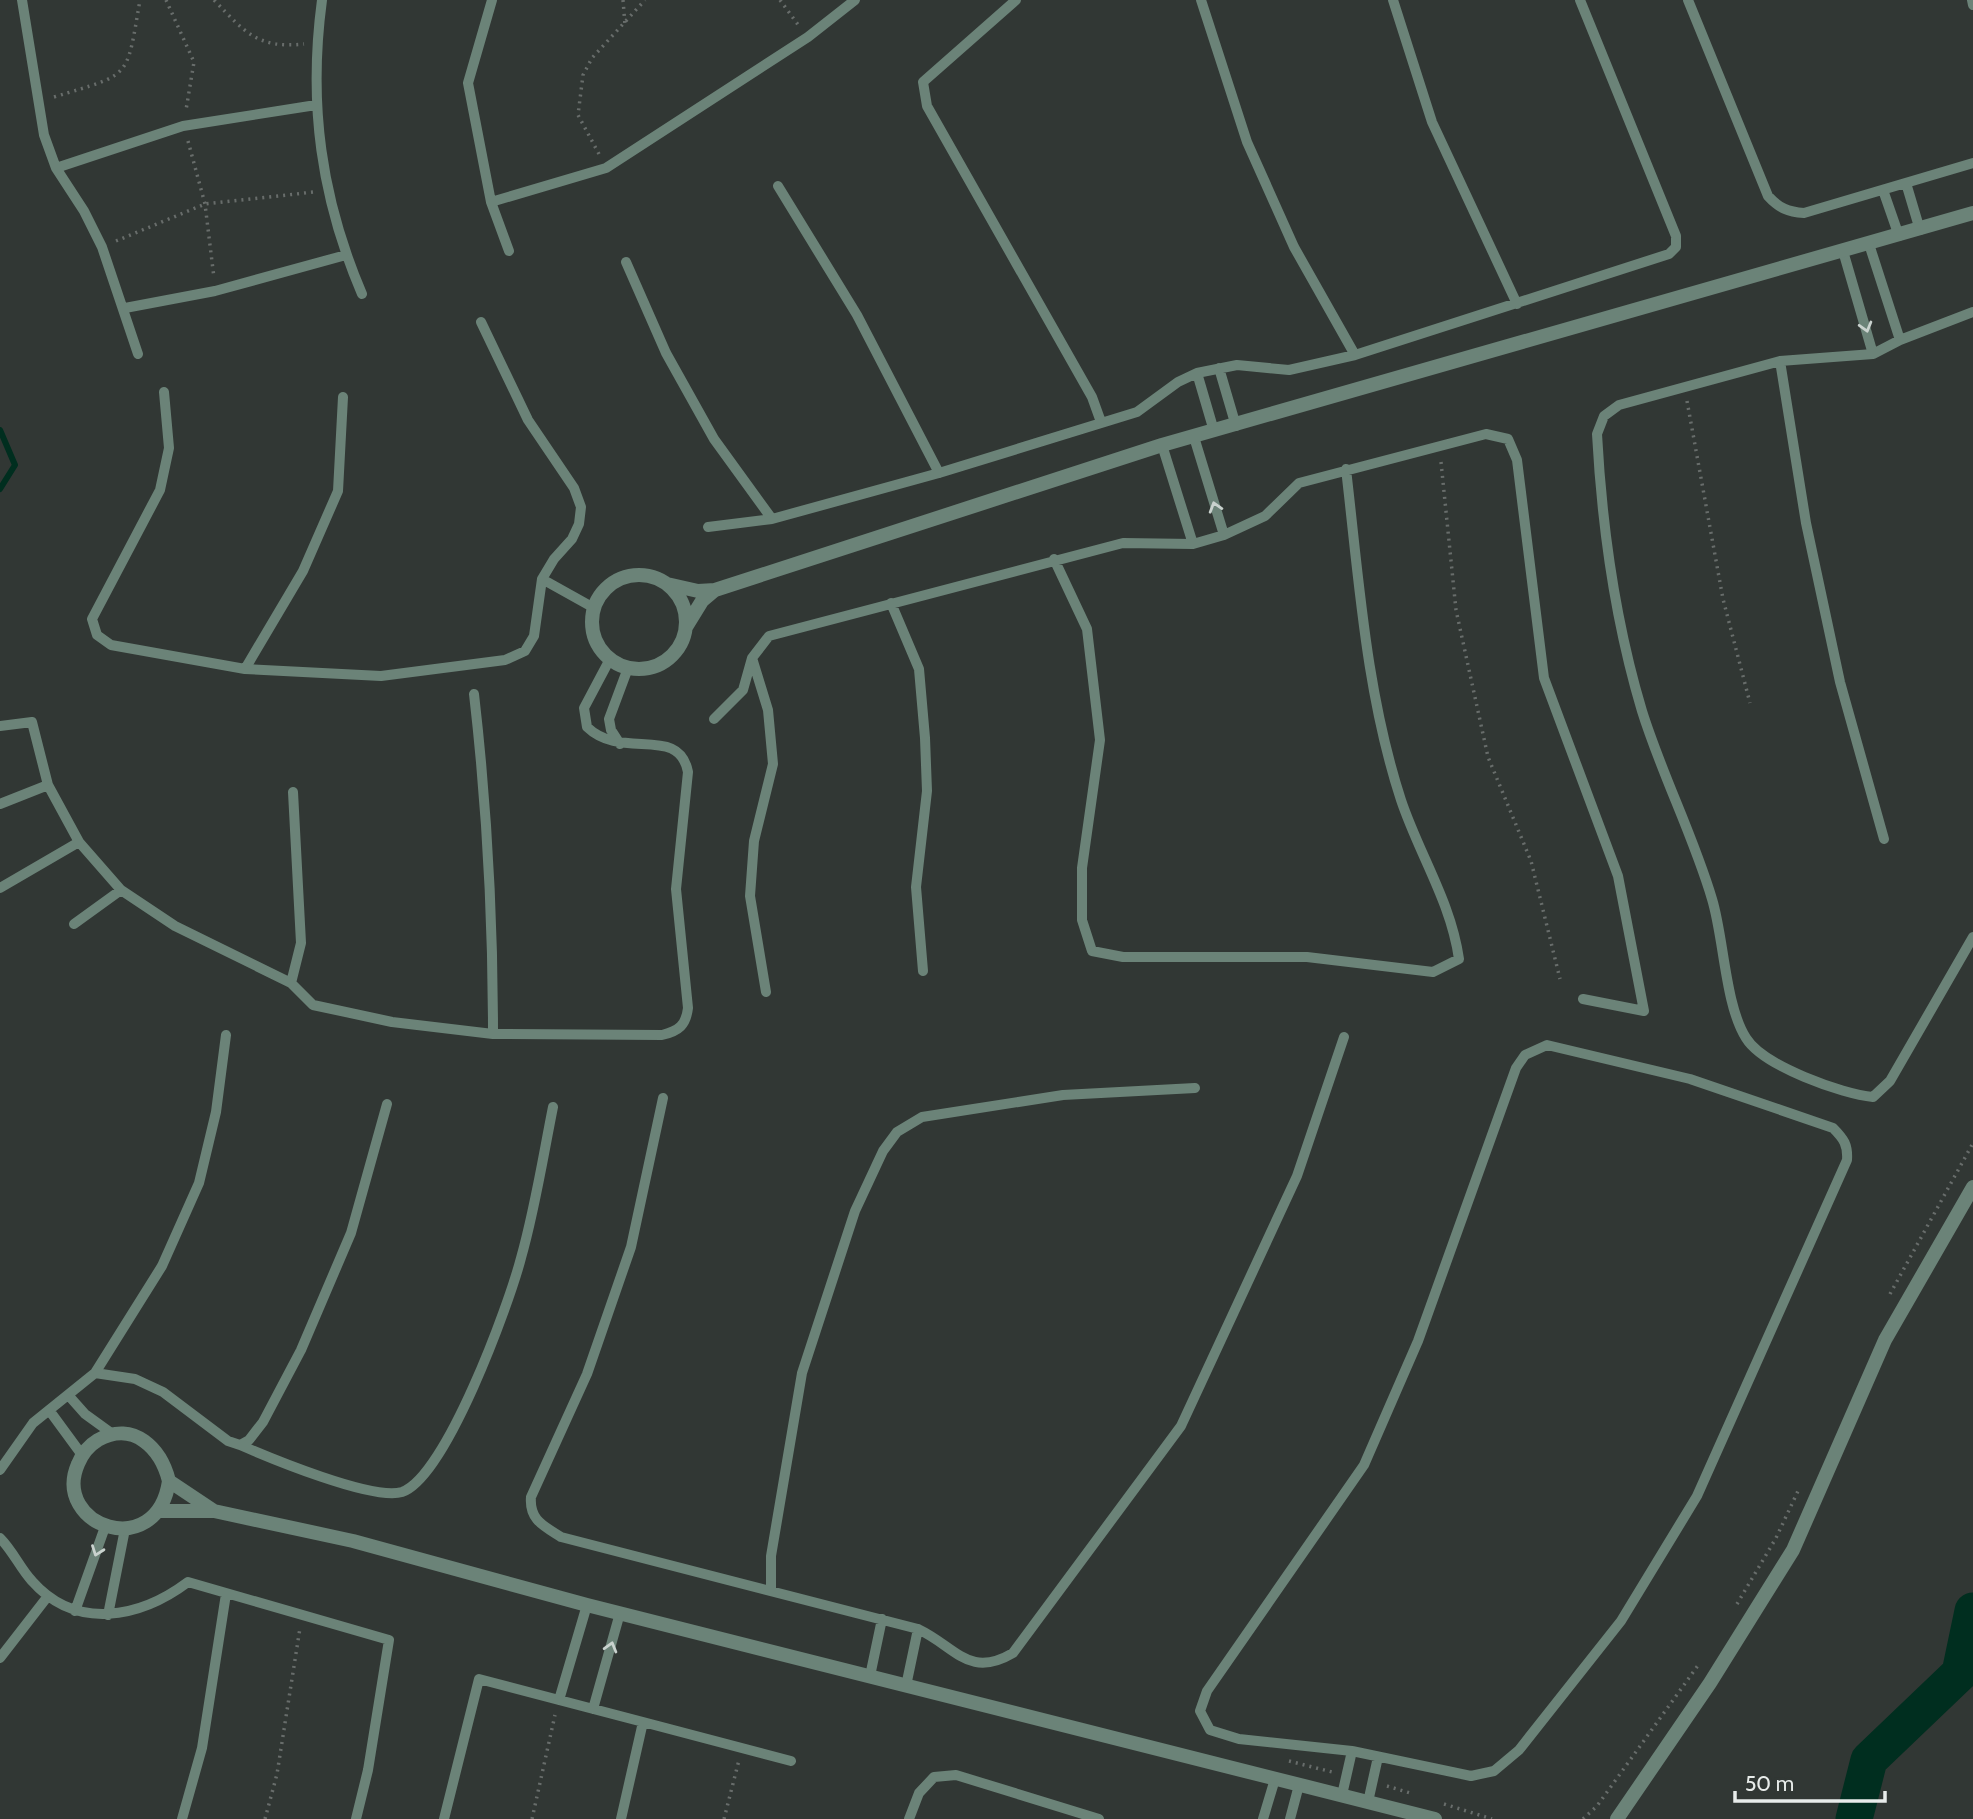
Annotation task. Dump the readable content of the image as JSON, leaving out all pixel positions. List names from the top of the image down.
{
  "scale_bar": "50 m"
}
